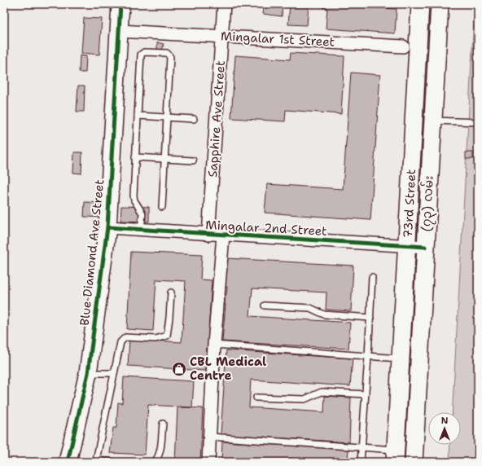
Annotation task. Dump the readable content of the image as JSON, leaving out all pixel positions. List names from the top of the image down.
{
  "streets": {
    "main road": ["73rd Street", "(၇၃) လမ်း", "Blue Diamond Ave Street"],
    "street": ["Mingalar 1st Street", "Sapphire Ave Street", "Mingalar 2nd Street"]
  },
  "crossings": [
    ["Mingalar 1st Street", "Sapphire Ave Street"],
    ["Mingalar 1st Street", "73rd Street"],
    ["Mingalar 1st Street", "(၇၃) လမ်း"],
    ["Mingalar 1st Street", "Blue Diamond Ave Street"],
    ["Sapphire Ave Street", "Mingalar 2nd Street"],
    ["73rd Street", "(၇၃) လမ်း"],
    ["73rd Street", "Mingalar 2nd Street"],
    ["(၇၃) လမ်း", "Mingalar 2nd Street"],
    ["Mingalar 2nd Street", "Blue Diamond Ave Street"]
  ],
  "places": {
    "shop": ["CBL Medical Centre"]
  },
  "north": "top"
}
